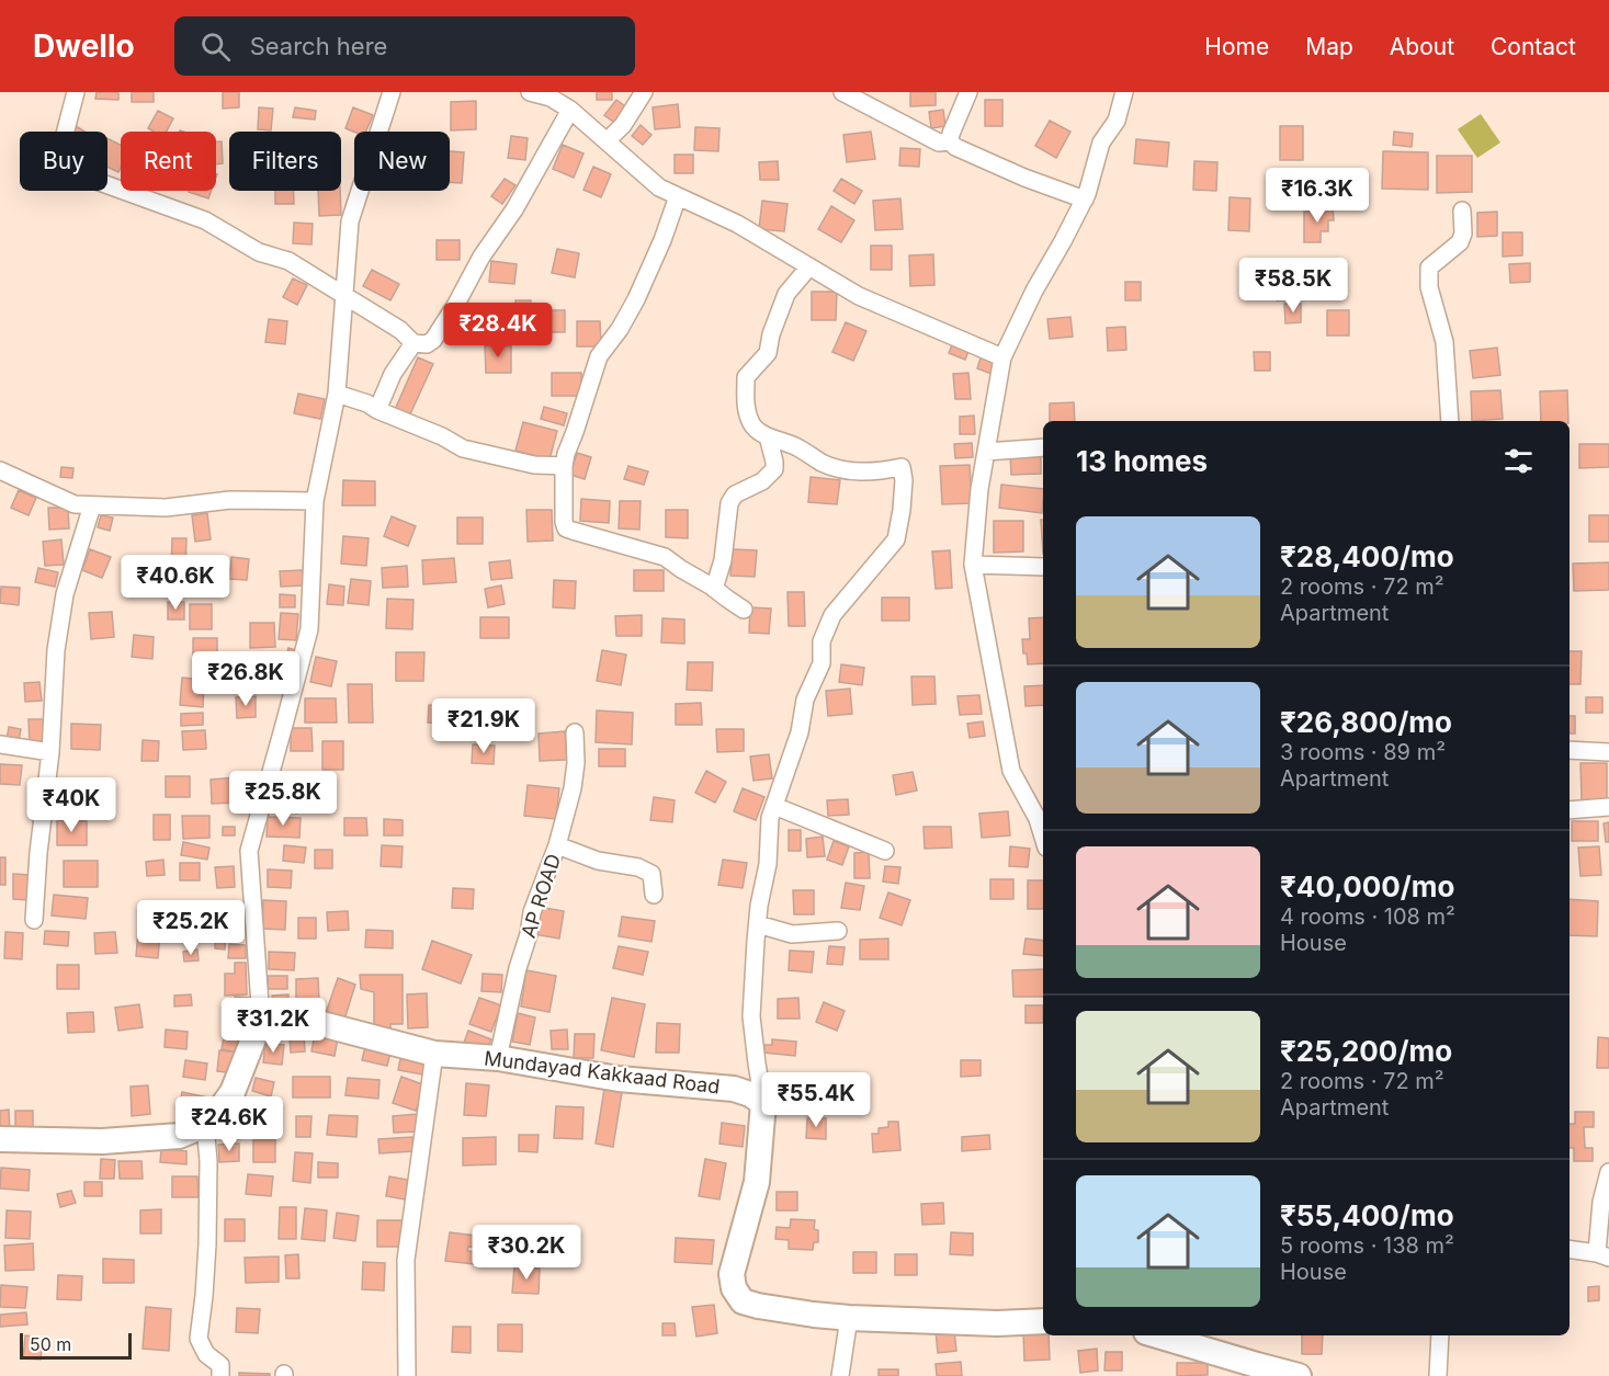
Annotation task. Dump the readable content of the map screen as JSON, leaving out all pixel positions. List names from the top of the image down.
{
  "streets": {
    "main road": ["Mundayad Kakkaad Road"],
    "street": ["AP ROAD"]
  },
  "crossings": [
    ["AP ROAD", "Mundayad Kakkaad Road"]
  ],
  "scale_bar": "50 m",
  "page": {
    "header": "Dwello",
    "search": "Search here",
    "nav": [
      "Home",
      "Map",
      "About",
      "Contact"
    ],
    "chip": [
      "Buy",
      "Rent",
      "Filters",
      "New"
    ],
    "price": [
      "₹16.3K",
      "₹58.5K",
      "₹28.4K",
      "₹40.6K",
      "₹26.8K",
      "₹21.9K",
      "₹25.8K",
      "₹40K",
      "₹25.2K",
      "₹31.2K",
      "₹55.4K",
      "₹24.6K",
      "₹30.2K"
    ],
    "heading": "13 homes",
    "list": [
      {
        "name": "₹28,400/mo",
        "note": "2 rooms · 72 m² · Apartment"
      },
      {
        "name": "₹26,800/mo",
        "note": "3 rooms · 89 m² · Apartment"
      },
      {
        "name": "₹40,000/mo",
        "note": "4 rooms · 108 m² · House"
      },
      {
        "name": "₹25,200/mo",
        "note": "2 rooms · 72 m² · Apartment"
      },
      {
        "name": "₹55,400/mo",
        "note": "5 rooms · 138 m² · House"
      }
    ],
    "scale": "50 m"
  }
}
